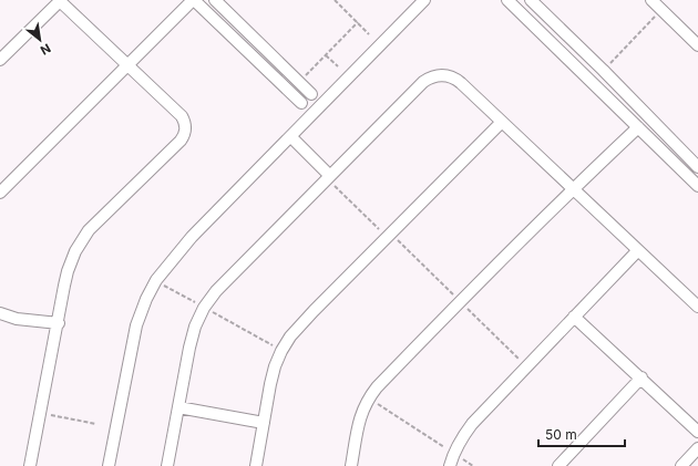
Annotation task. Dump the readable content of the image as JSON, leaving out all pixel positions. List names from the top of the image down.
{
  "scale_bar": "50 m",
  "north": "bottom right"
}
